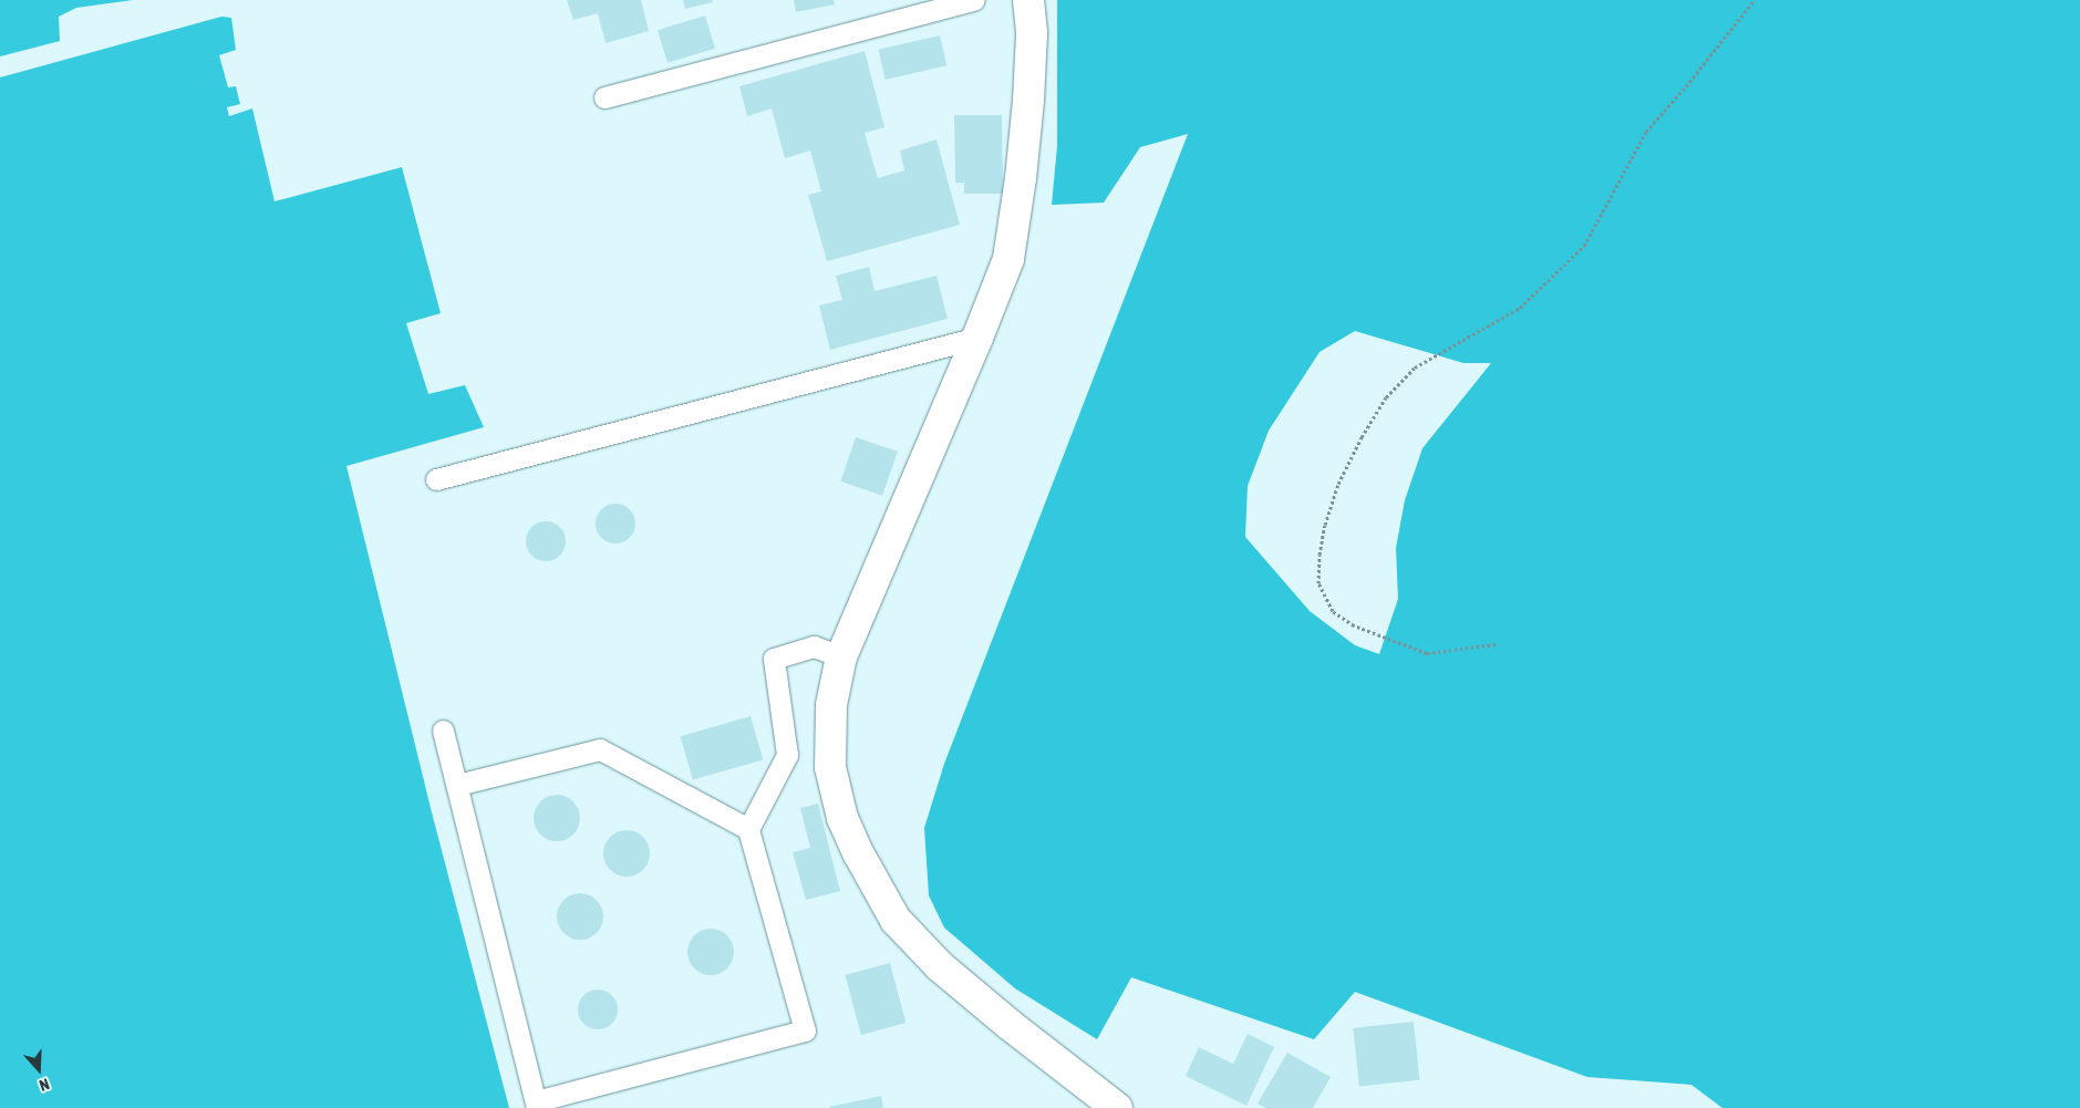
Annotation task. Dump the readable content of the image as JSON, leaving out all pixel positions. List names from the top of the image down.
{
  "north": "bottom"
}
